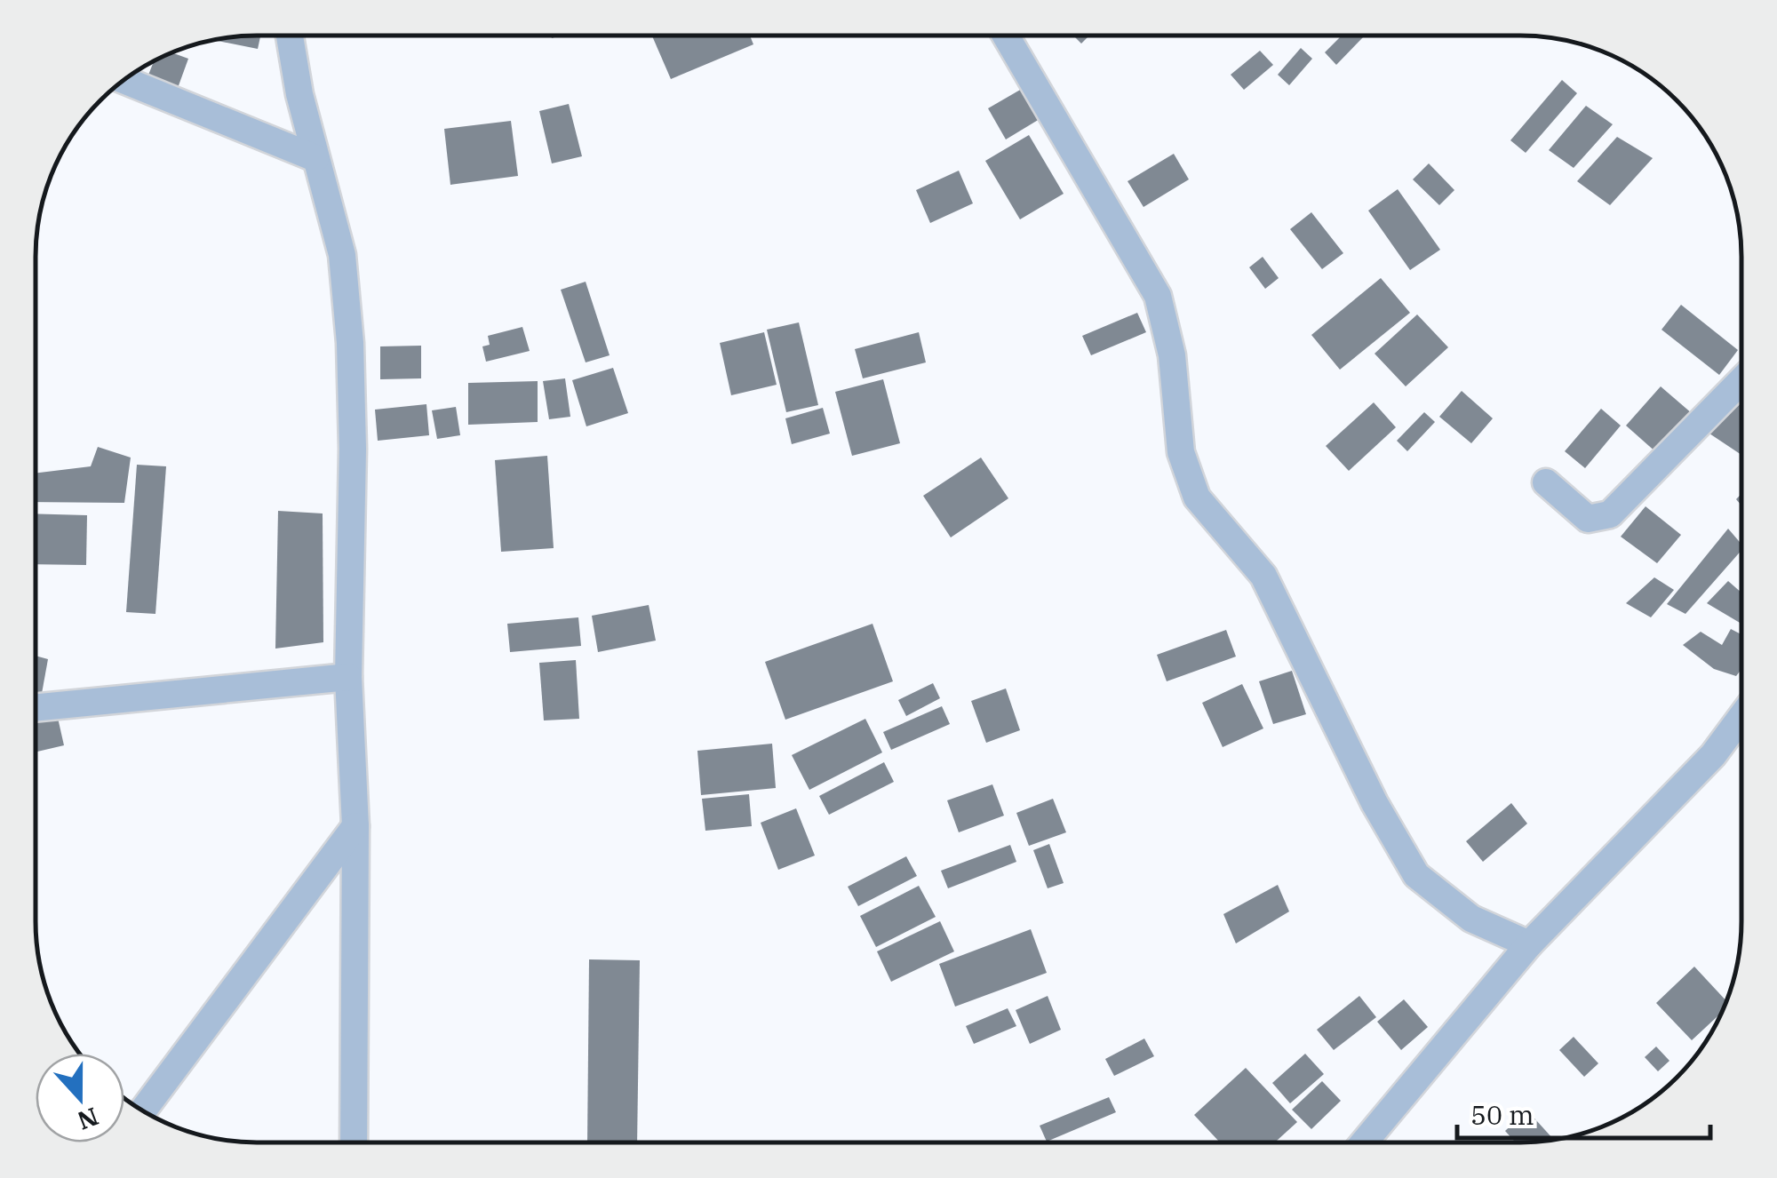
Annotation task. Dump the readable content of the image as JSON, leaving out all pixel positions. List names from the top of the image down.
{
  "scale_bar": "50 m",
  "north": "bottom"
}
